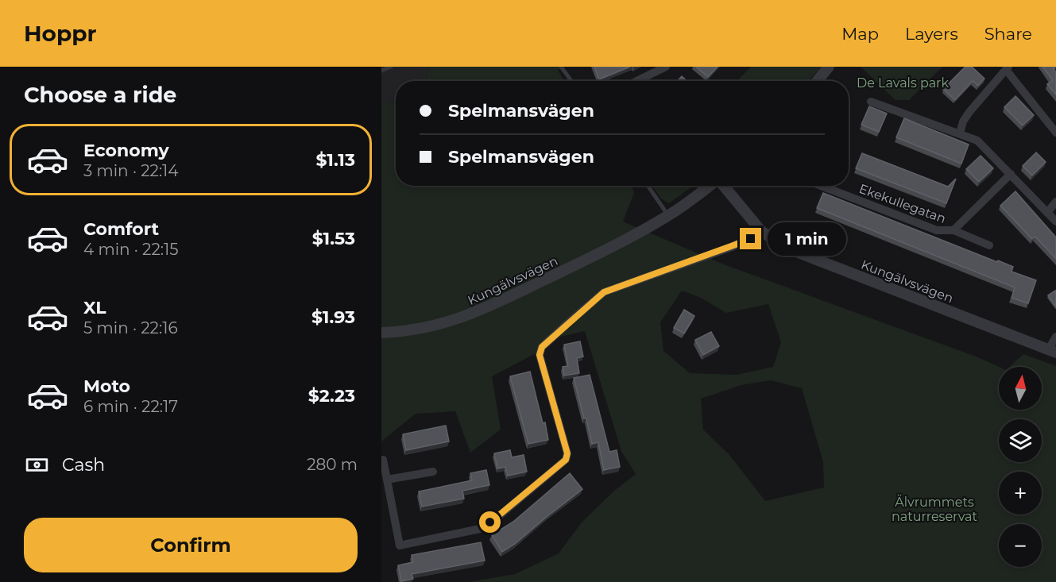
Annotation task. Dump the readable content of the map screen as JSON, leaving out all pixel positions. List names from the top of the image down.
{
  "streets": {
    "street": ["Ekekullegatan", "Kungälvsvägen"]
  },
  "parks": ["De Lavals park", "Älvrummets naturreservat"],
  "north": "top",
  "page": {
    "header": "Hoppr",
    "nav": ["Map", "Layers", "Share"],
    "heading": "Choose a ride",
    "banner": ["Spelmansvägen", "Spelmansvägen"],
    "list": [
      {
        "name": "Economy",
        "note": "3 min · 22:14",
        "value": "$1.13"
      },
      {
        "name": "Comfort",
        "note": "4 min · 22:15",
        "value": "$1.53"
      },
      {
        "name": "XL",
        "note": "5 min · 22:16",
        "value": "$1.93"
      },
      {
        "name": "Moto",
        "note": "6 min · 22:17",
        "value": "$2.23"
      }
    ],
    "bubble": "1 min",
    "map_buttons": ["+", "−"],
    "pay": ["Cash", "280 m"],
    "buttons": "Confirm"
  }
}
